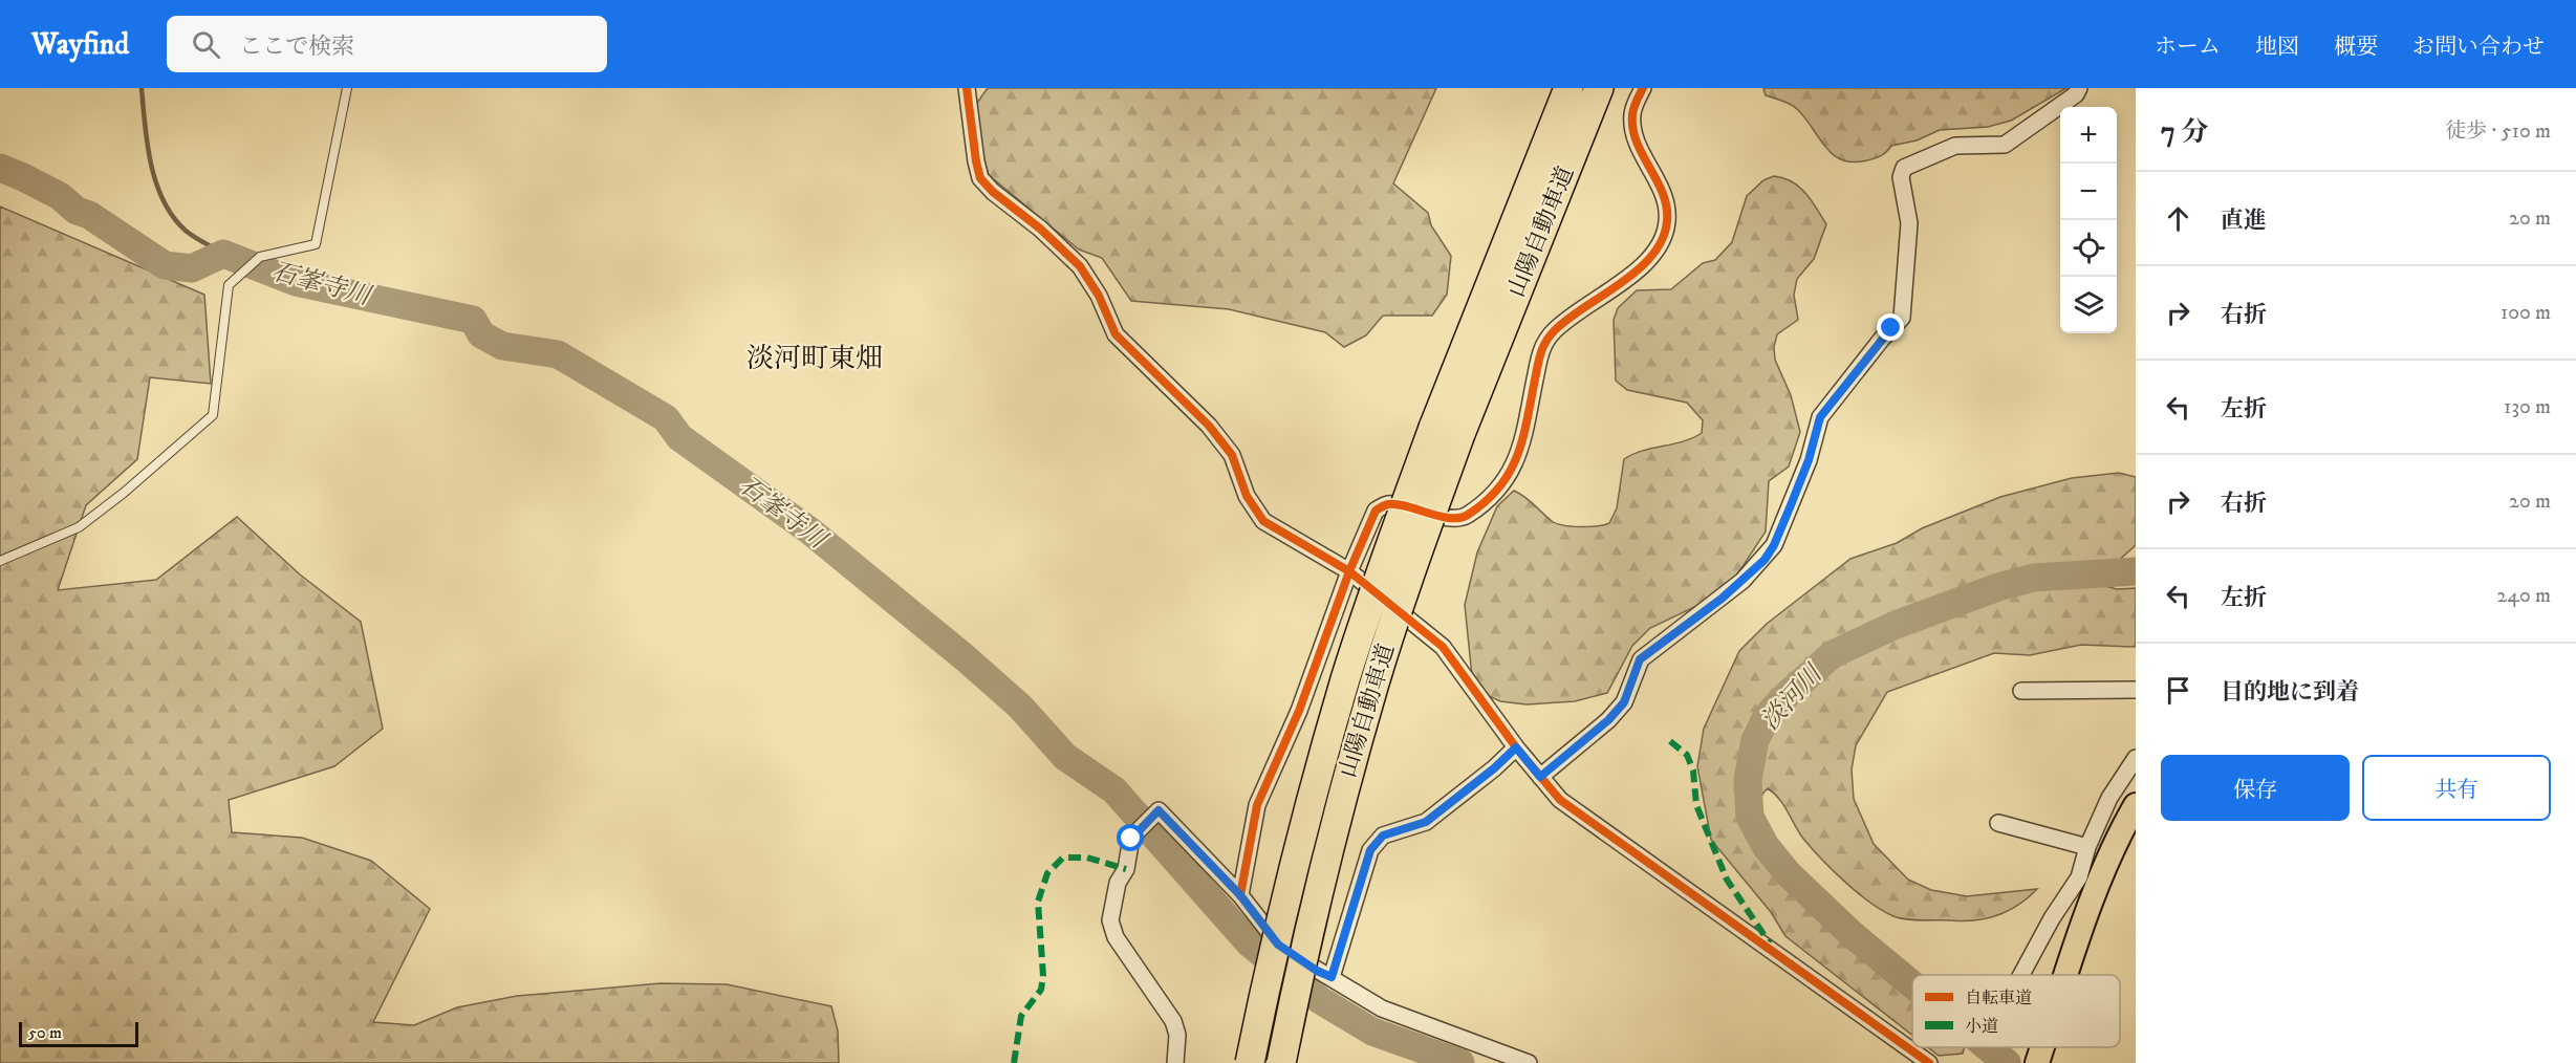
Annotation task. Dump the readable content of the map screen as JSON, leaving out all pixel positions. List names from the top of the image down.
{
  "streets": {
    "highway": ["山陽自動車道"]
  },
  "districts": ["淡河町東畑"],
  "water": ["石峯寺川", "淡河川"],
  "legend": ["自転車道", "小道"],
  "scale_bar": "50 m",
  "page": {
    "header": "Wayfind",
    "search": "ここで検索",
    "nav": [
      "ホーム",
      "地図",
      "概要",
      "お問い合わせ"
    ],
    "heading": ["7 分", "徒歩 · 510 m"],
    "map_buttons": ["+", "−"],
    "list": [
      ["直進", "20 m"],
      ["右折", "100 m"],
      ["左折", "130 m"],
      ["右折", "20 m"],
      ["左折", "240 m"],
      "目的地に到着"
    ],
    "buttons": ["保存", "共有"],
    "scale": "50 m"
  }
}
